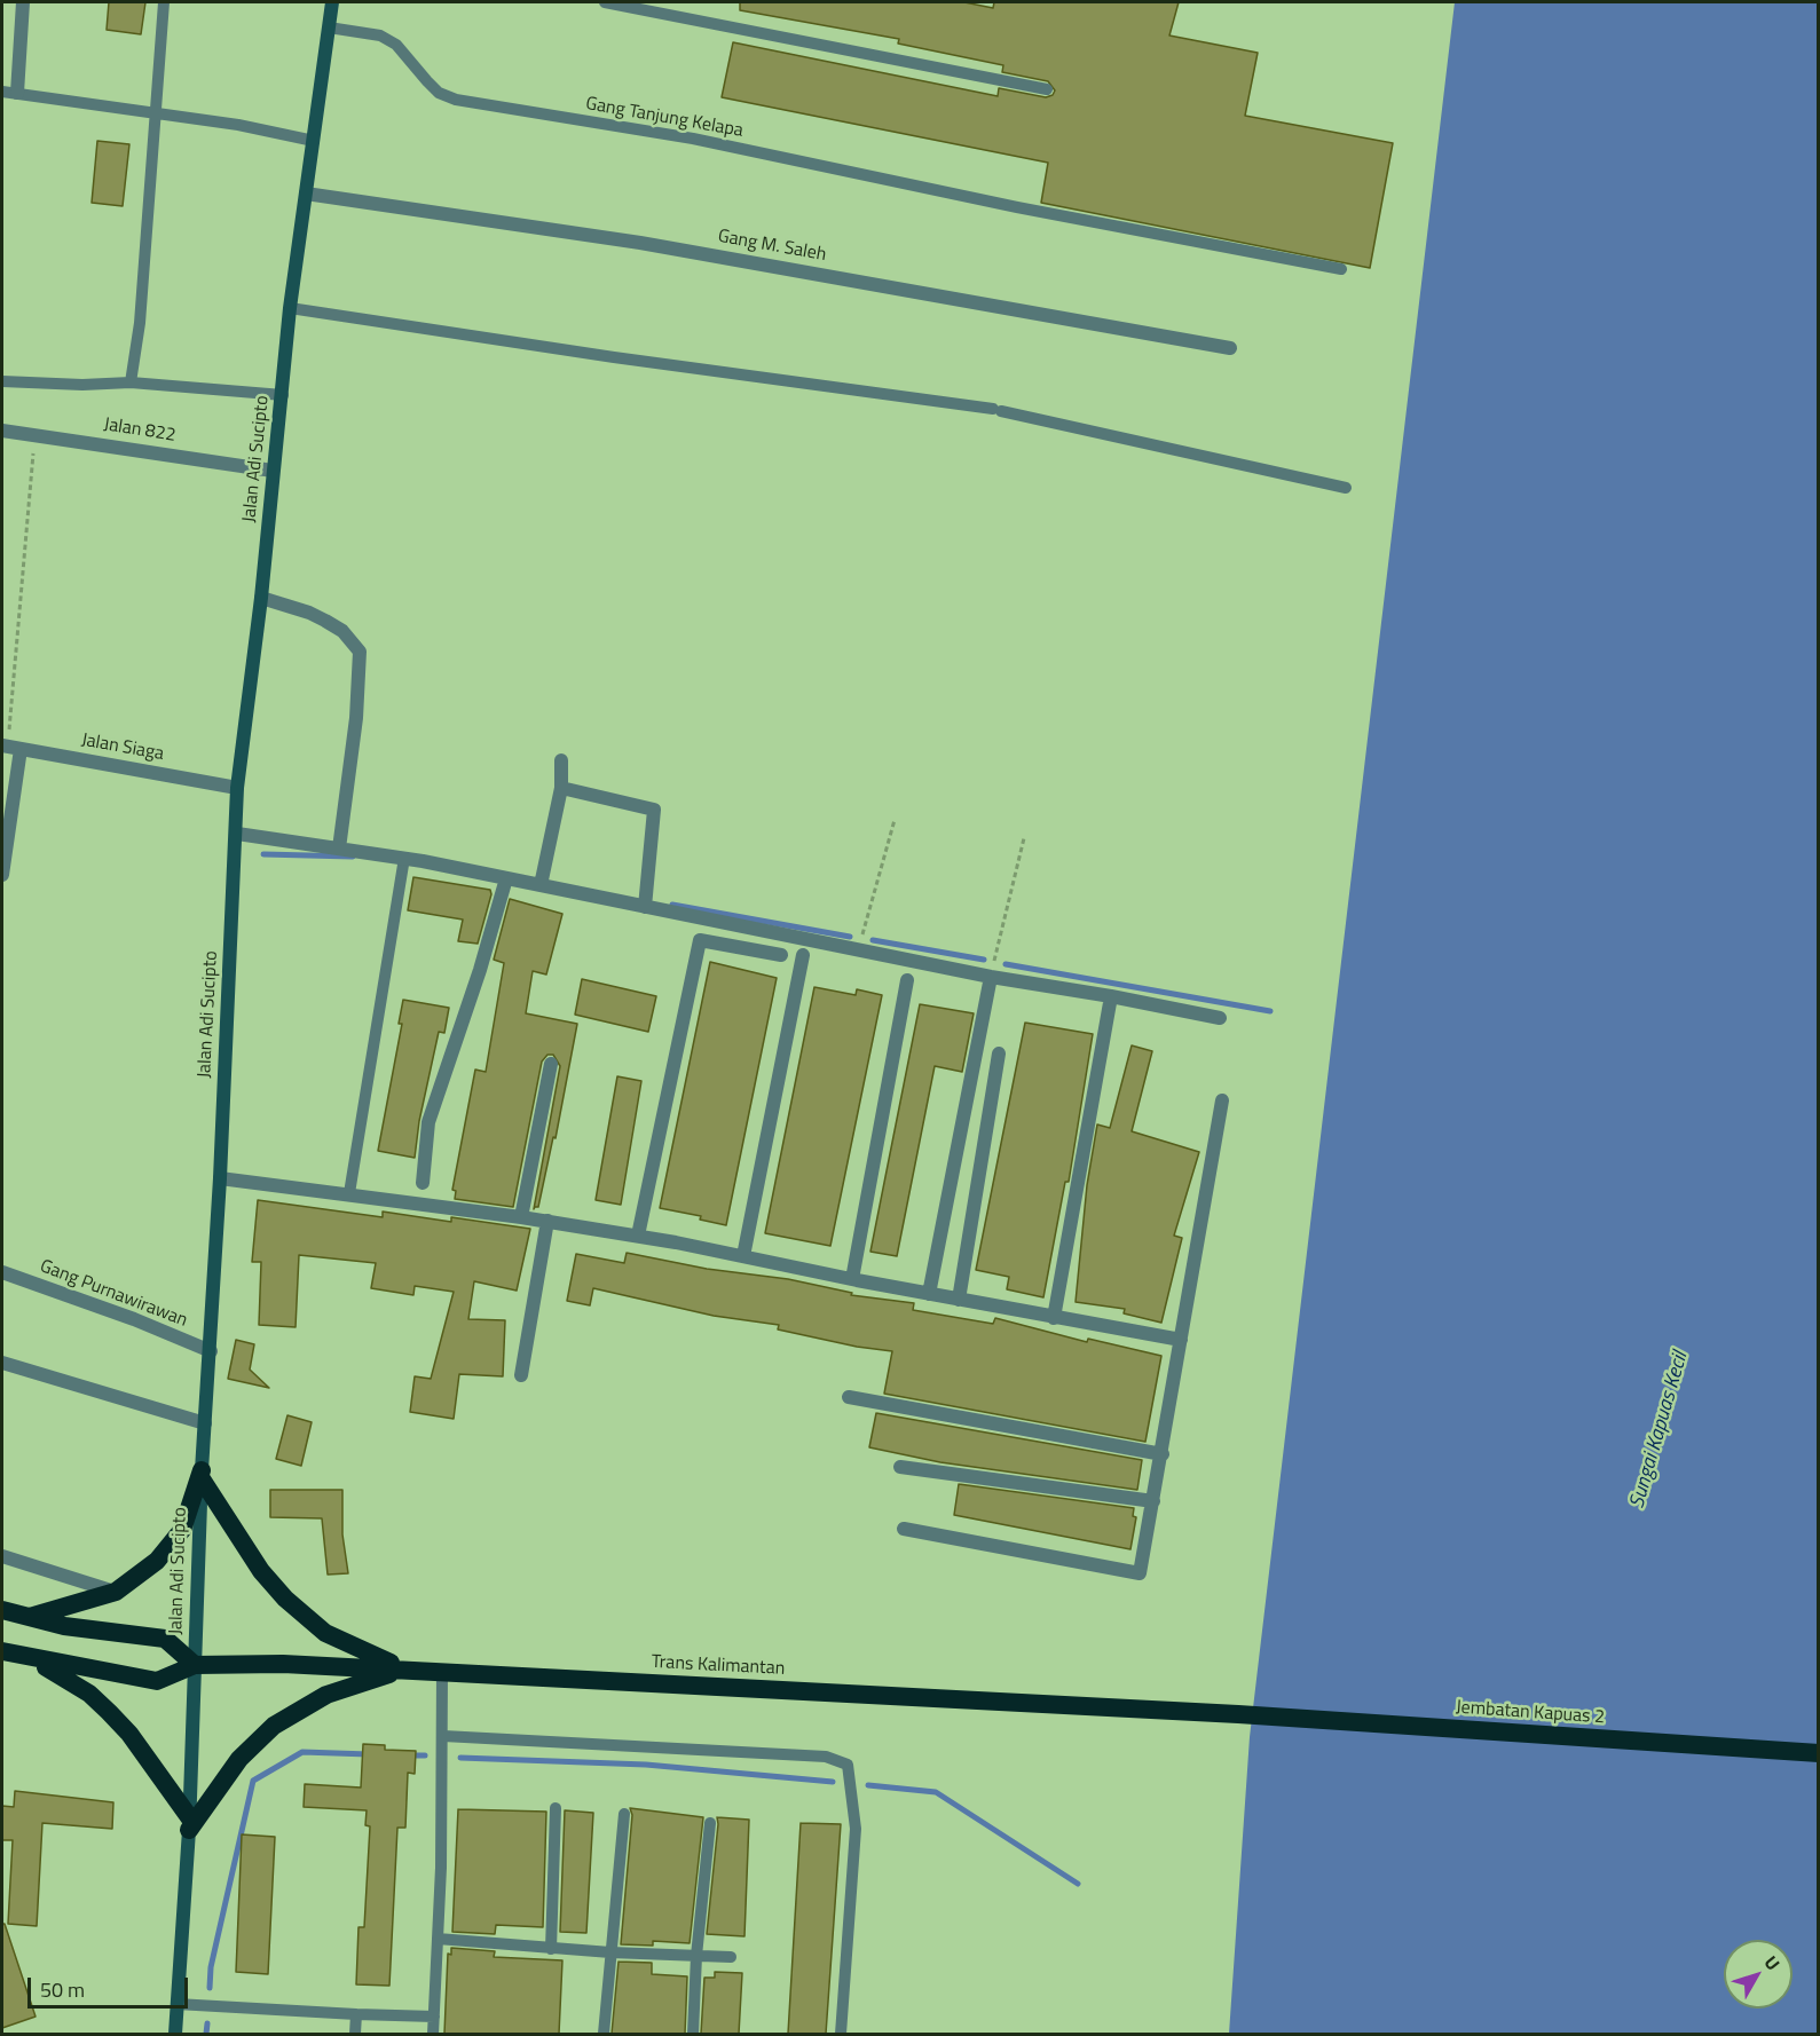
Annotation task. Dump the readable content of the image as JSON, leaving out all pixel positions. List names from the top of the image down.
{
  "streets": {
    "highway": ["Trans Kalimantan", "Jembatan Kapuas 2"],
    "main road": ["Jalan Adi Sucipto"],
    "street": [
      "Gang M. Saleh",
      "Jalan 822",
      "Jalan Siaga",
      "Gang Purnawirawan"
    ],
    "lane": ["Gang Tanjung Kelapa"]
  },
  "crossings": [
    ["Gang Tanjung Kelapa", "Jalan Adi Sucipto"],
    ["Gang M. Saleh", "Jalan Adi Sucipto"],
    ["Jalan 822", "Jalan Adi Sucipto"],
    ["Jalan Adi Sucipto", "Jalan Siaga"],
    ["Jalan Adi Sucipto", "Gang Purnawirawan"],
    ["Jalan Adi Sucipto", "Trans Kalimantan"],
    ["Trans Kalimantan", "Jembatan Kapuas 2"]
  ],
  "water": ["Sungai Kapuas Kecil"],
  "scale_bar": "50 m",
  "north": "top right"
}
